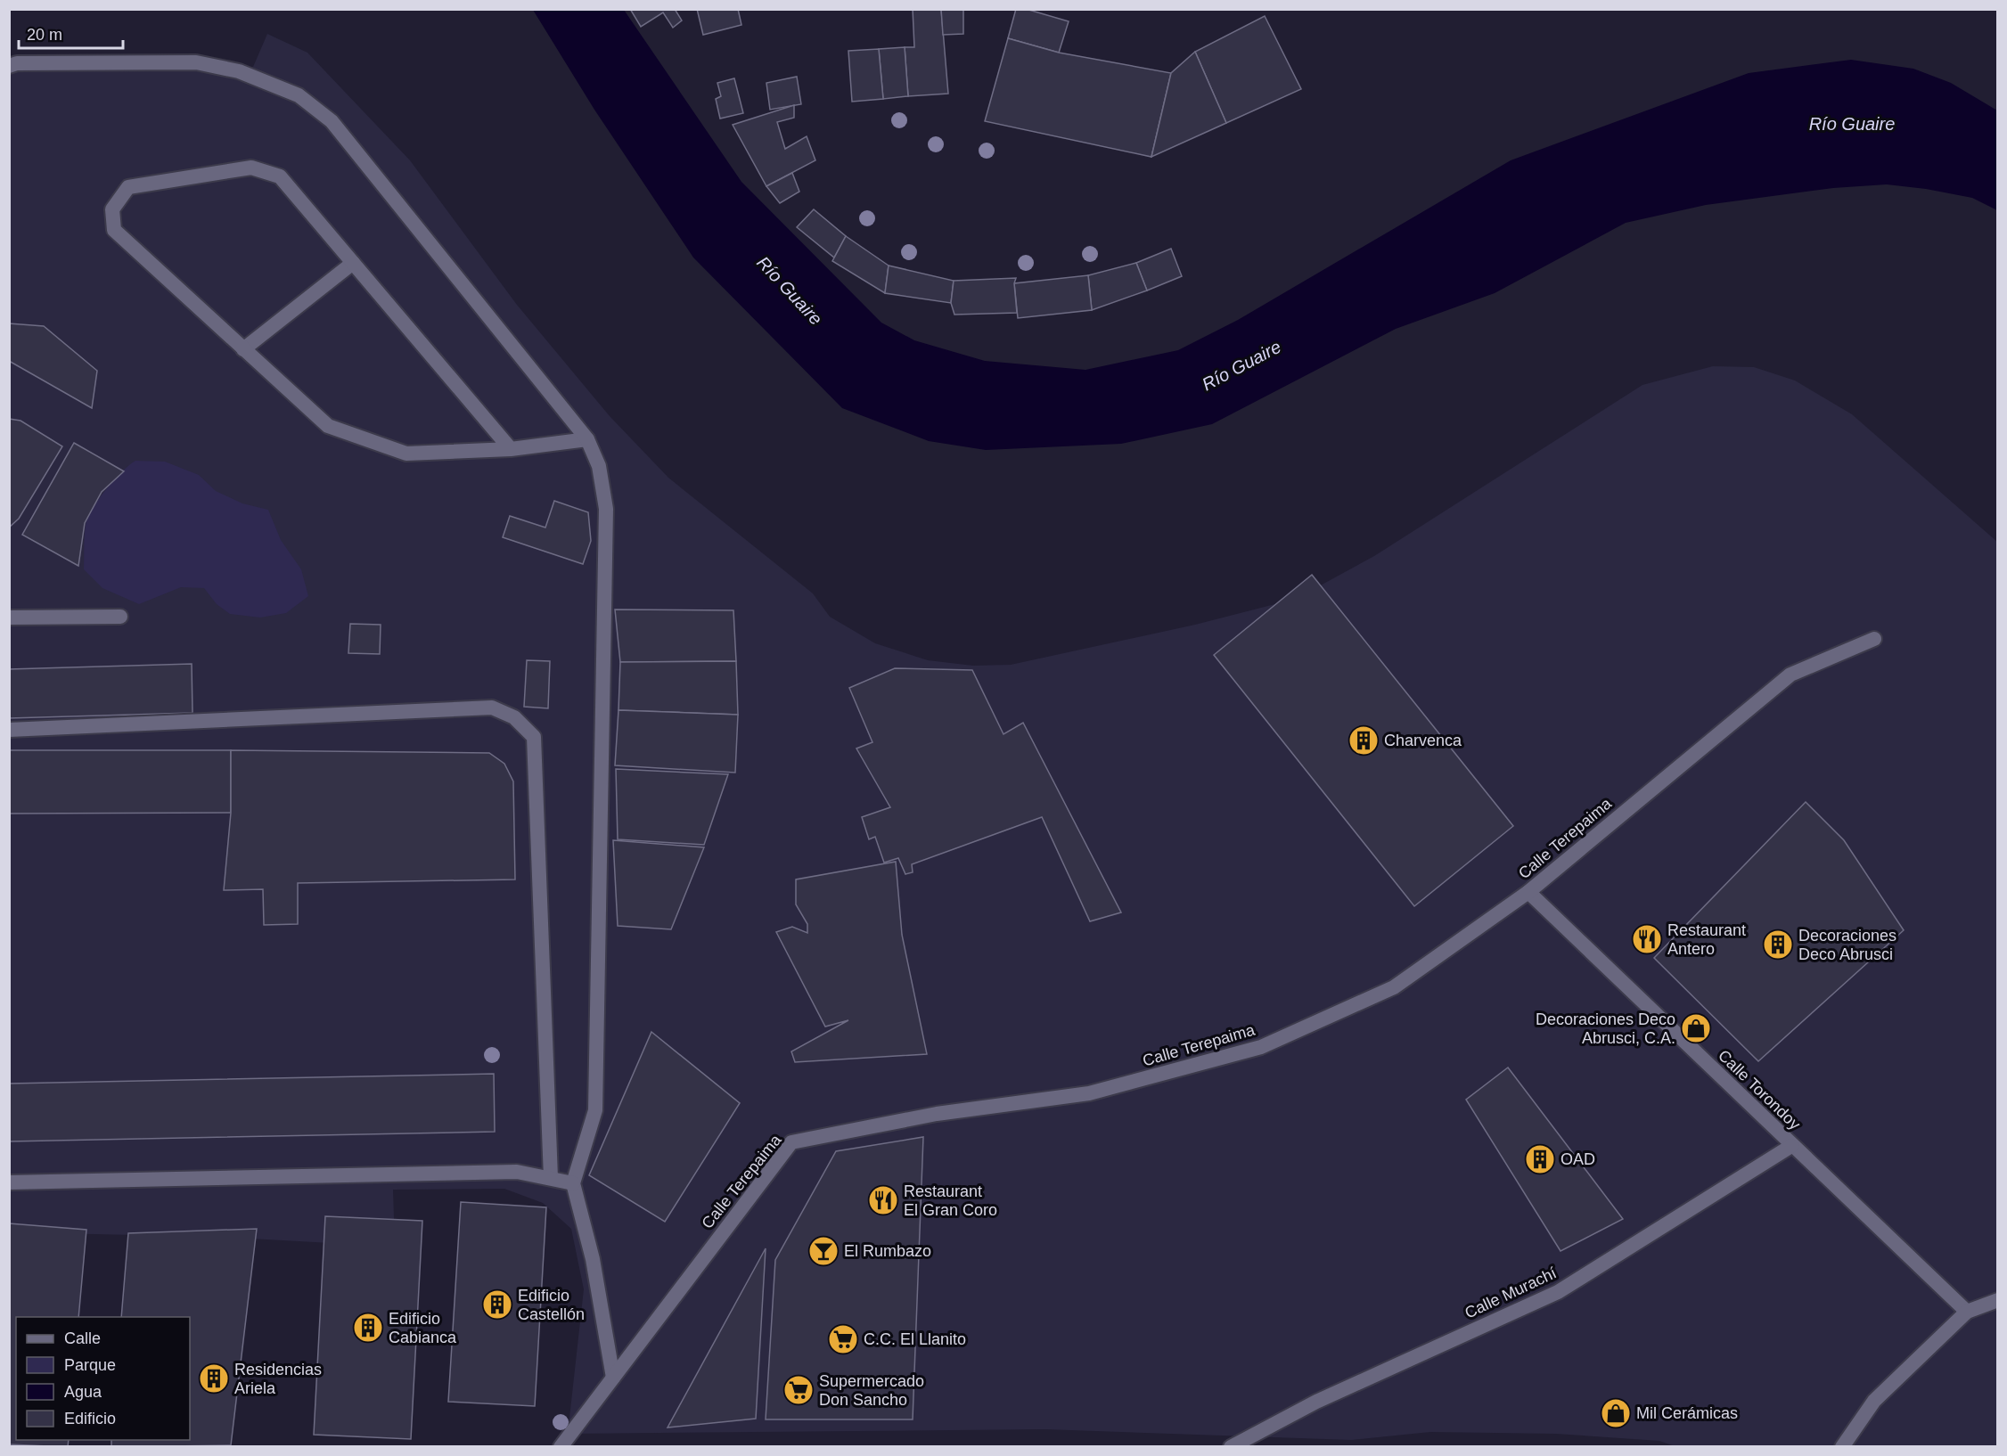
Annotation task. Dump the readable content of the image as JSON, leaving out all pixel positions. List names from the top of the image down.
{
  "streets": {
    "street": ["Calle Terepaima", "Calle Torondoy", "Calle Murachí"]
  },
  "crossings": [
    ["Calle Terepaima", "Calle Torondoy"],
    ["Calle Torondoy", "Calle Murachí"]
  ],
  "water": ["Río Guaire"],
  "places": {
    "building": [
      "Charvenca",
      "Decoraciones Deco Abrusci",
      "OAD",
      "Edificio Castellón",
      "Edificio Cabianca",
      "Residencias Ariela"
    ],
    "restaurant": ["Restaurant Antero", "Restaurant El Gran Coro"],
    "shop": ["Decoraciones Deco Abrusci, C.A.", "Mil Cerámicas"],
    "bar": ["El Rumbazo"],
    "supermarket": ["C.C. El Llanito", "Supermercado Don Sancho"]
  },
  "legend": [
    "Calle",
    "Parque",
    "Agua",
    "Edificio"
  ],
  "scale_bar": "20 m"
}
